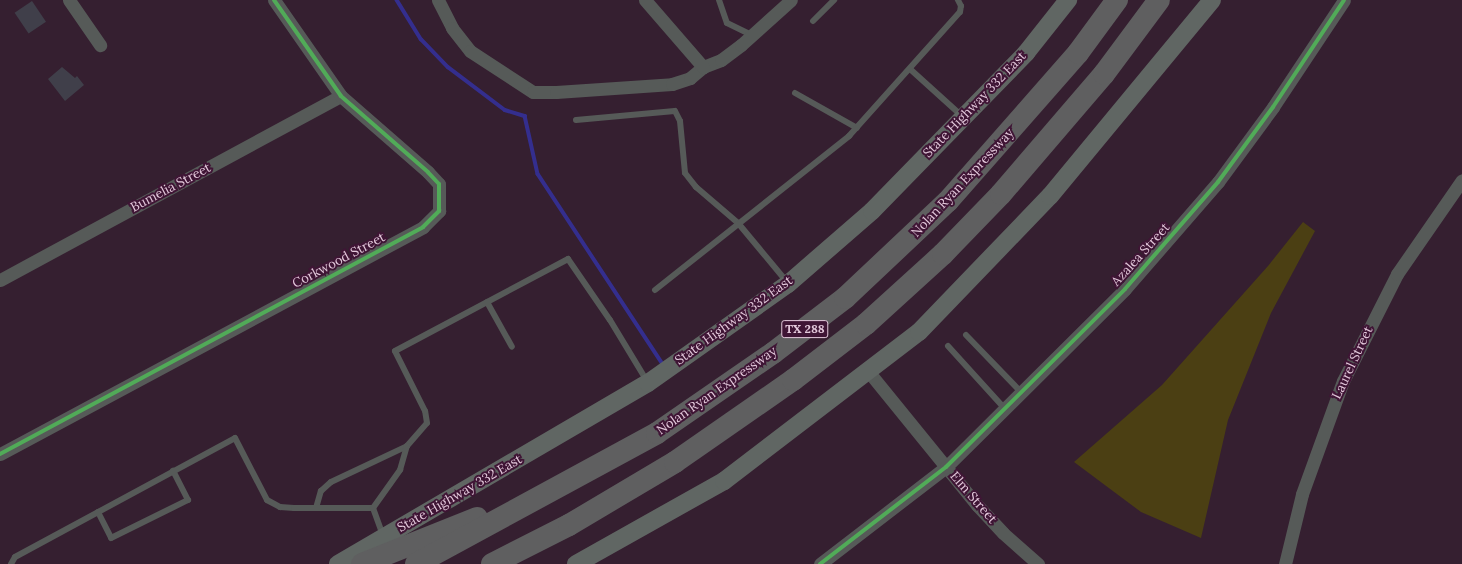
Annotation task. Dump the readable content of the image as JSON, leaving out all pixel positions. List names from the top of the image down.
{
  "streets": {
    "highway": ["Nolan Ryan Expressway", "TX 288"],
    "main road": ["State Highway 332 East"],
    "street": [
      "Bumelia Street",
      "Azalea Street",
      "Corkwood Street",
      "Laurel Street",
      "Elm Street"
    ]
  },
  "crossings": [
    ["Bumelia Street", "Corkwood Street"],
    ["Azalea Street", "Elm Street"]
  ]
}
